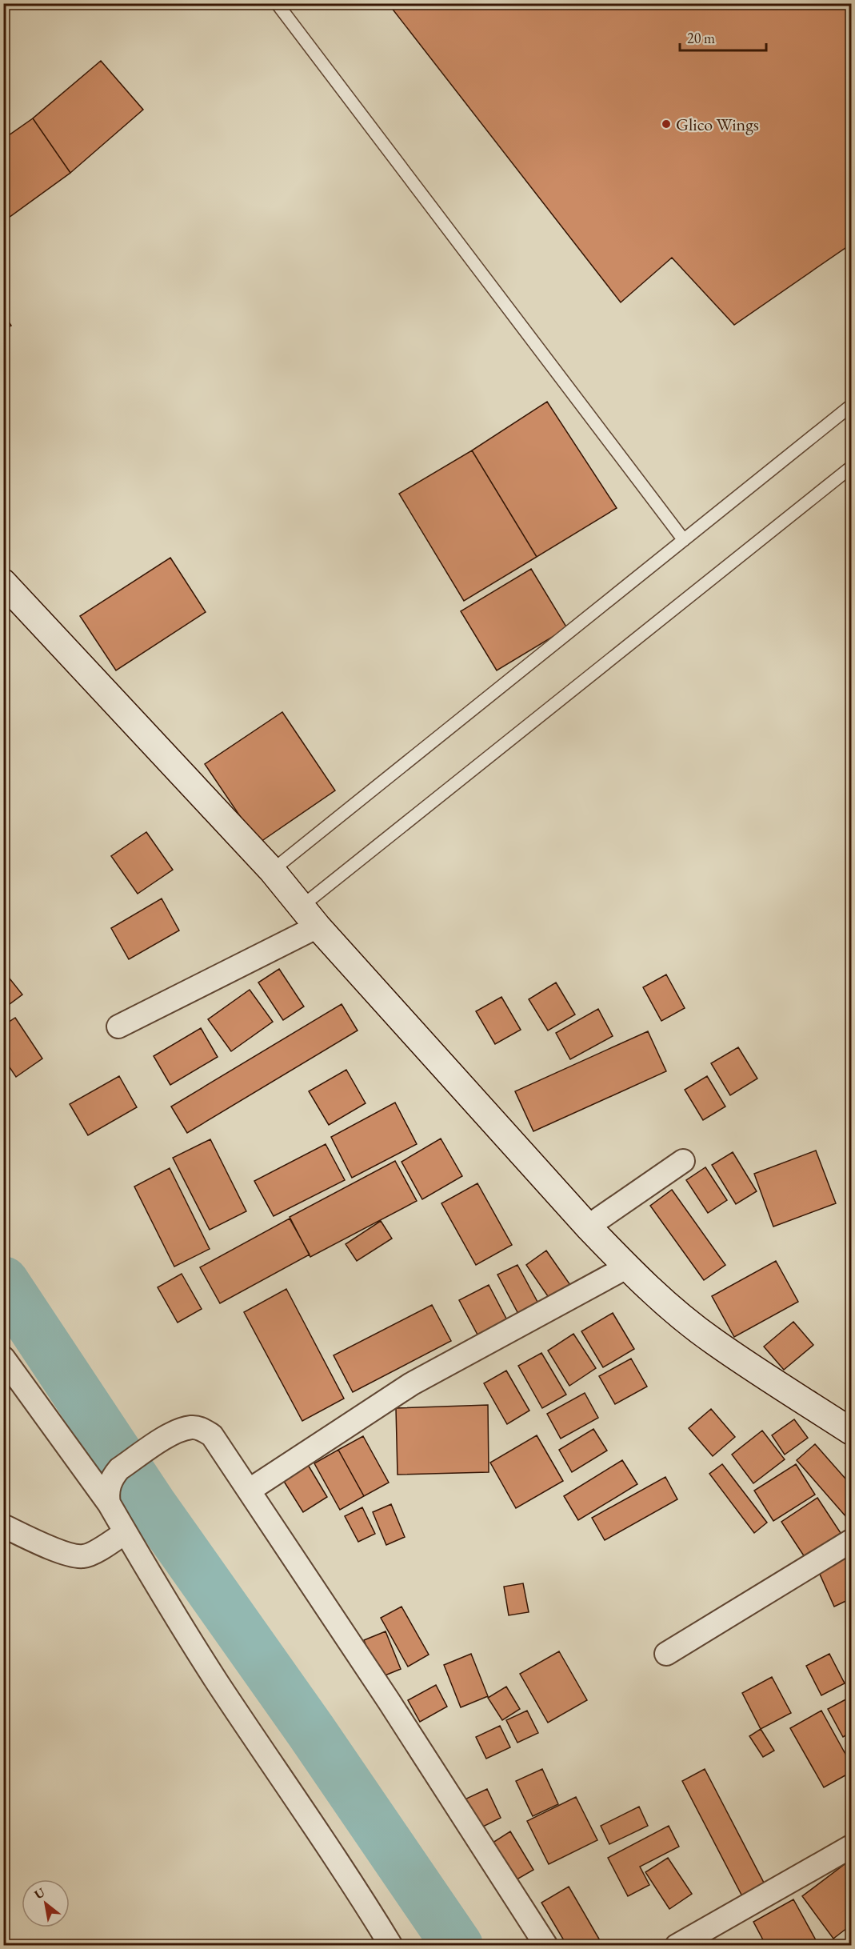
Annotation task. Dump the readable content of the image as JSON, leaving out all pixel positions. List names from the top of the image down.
{
  "places": ["Glico Wings"],
  "scale_bar": "20 m",
  "north": "top left"
}
